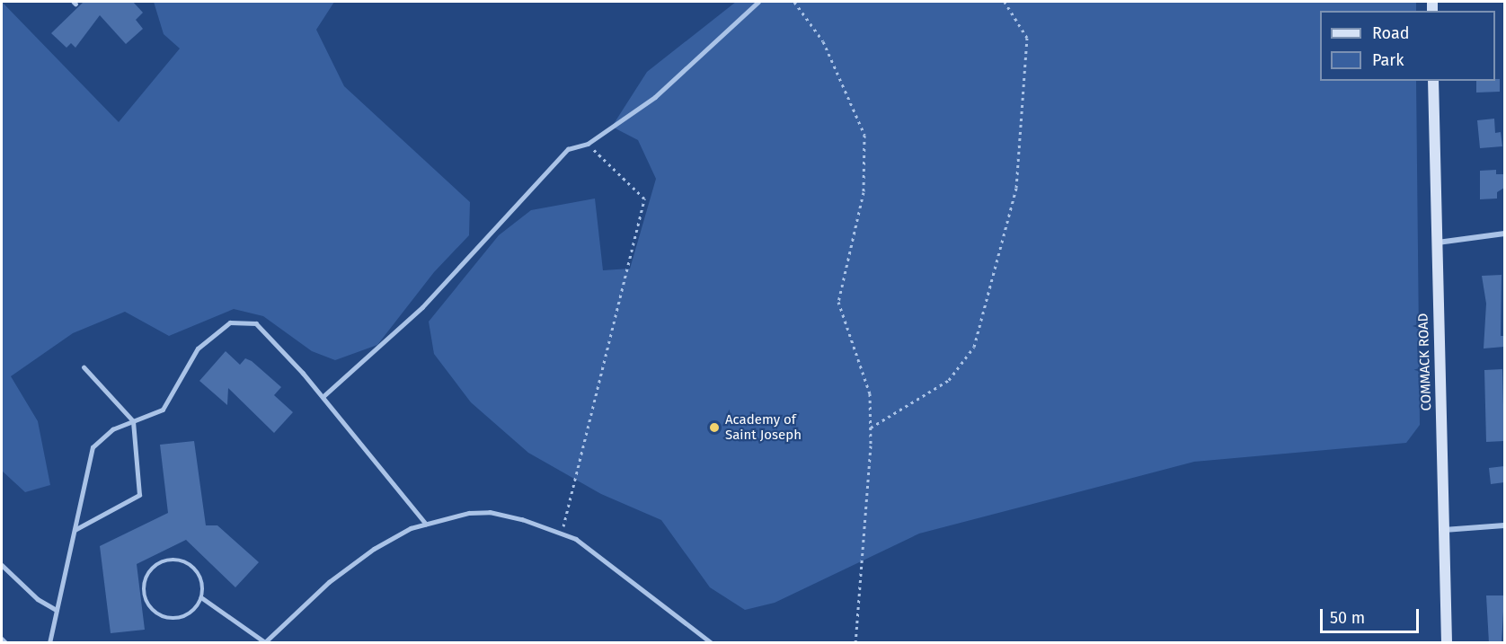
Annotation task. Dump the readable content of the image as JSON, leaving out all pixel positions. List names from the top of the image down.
{
  "streets": {
    "street": ["COMMACK ROAD"]
  },
  "places": ["Academy of Saint Joseph"],
  "legend": ["Road", "Park"],
  "scale_bar": "50 m"
}
